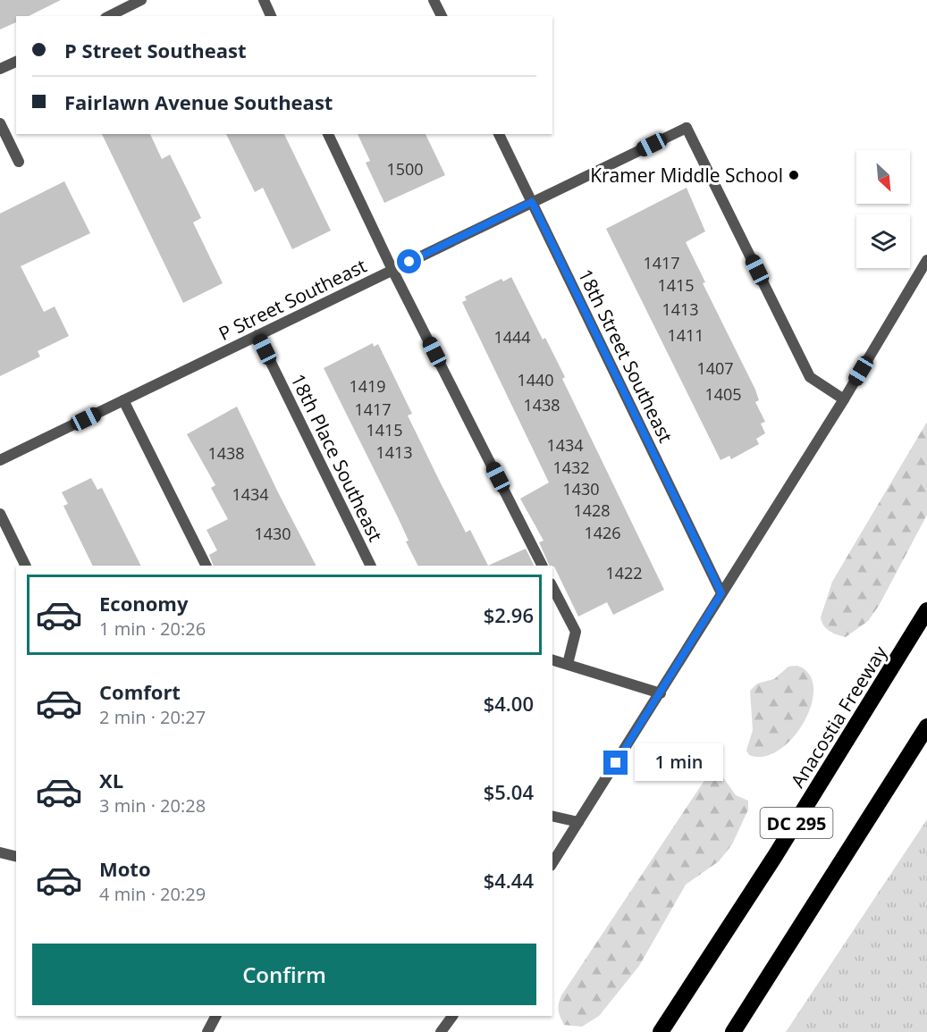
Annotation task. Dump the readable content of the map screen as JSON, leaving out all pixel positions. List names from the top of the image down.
{
  "streets": {
    "highway": ["Anacostia Freeway", "DC 295"],
    "street": ["P Street Southeast", "18th Street Southeast", "18th Place Southeast"]
  },
  "crossings": [
    ["P Street Southeast", "18th Street Southeast"],
    ["P Street Southeast", "18th Place Southeast"]
  ],
  "places": ["Kramer Middle School"],
  "house_numbers": [
    "1500",
    "1417",
    "1415",
    "1413",
    "1411",
    "1444",
    "1407",
    "1440",
    "1419",
    "1405",
    "1438",
    "1417",
    "1415",
    "1434",
    "1413",
    "1438",
    "1432",
    "1430",
    "1434",
    "1428",
    "1426",
    "1430",
    "1422"
  ],
  "north": "bottom right",
  "page": {
    "banner": ["P Street Southeast", "Fairlawn Avenue Southeast"],
    "list": [
      {
        "name": "Economy",
        "note": "1 min · 20:26",
        "value": "$2.96"
      },
      {
        "name": "Comfort",
        "note": "2 min · 20:27",
        "value": "$4.00"
      },
      {
        "name": "XL",
        "note": "3 min · 20:28",
        "value": "$5.04"
      },
      {
        "name": "Moto",
        "note": "4 min · 20:29",
        "value": "$4.44"
      }
    ],
    "bubble": "1 min",
    "buttons": "Confirm"
  }
}
